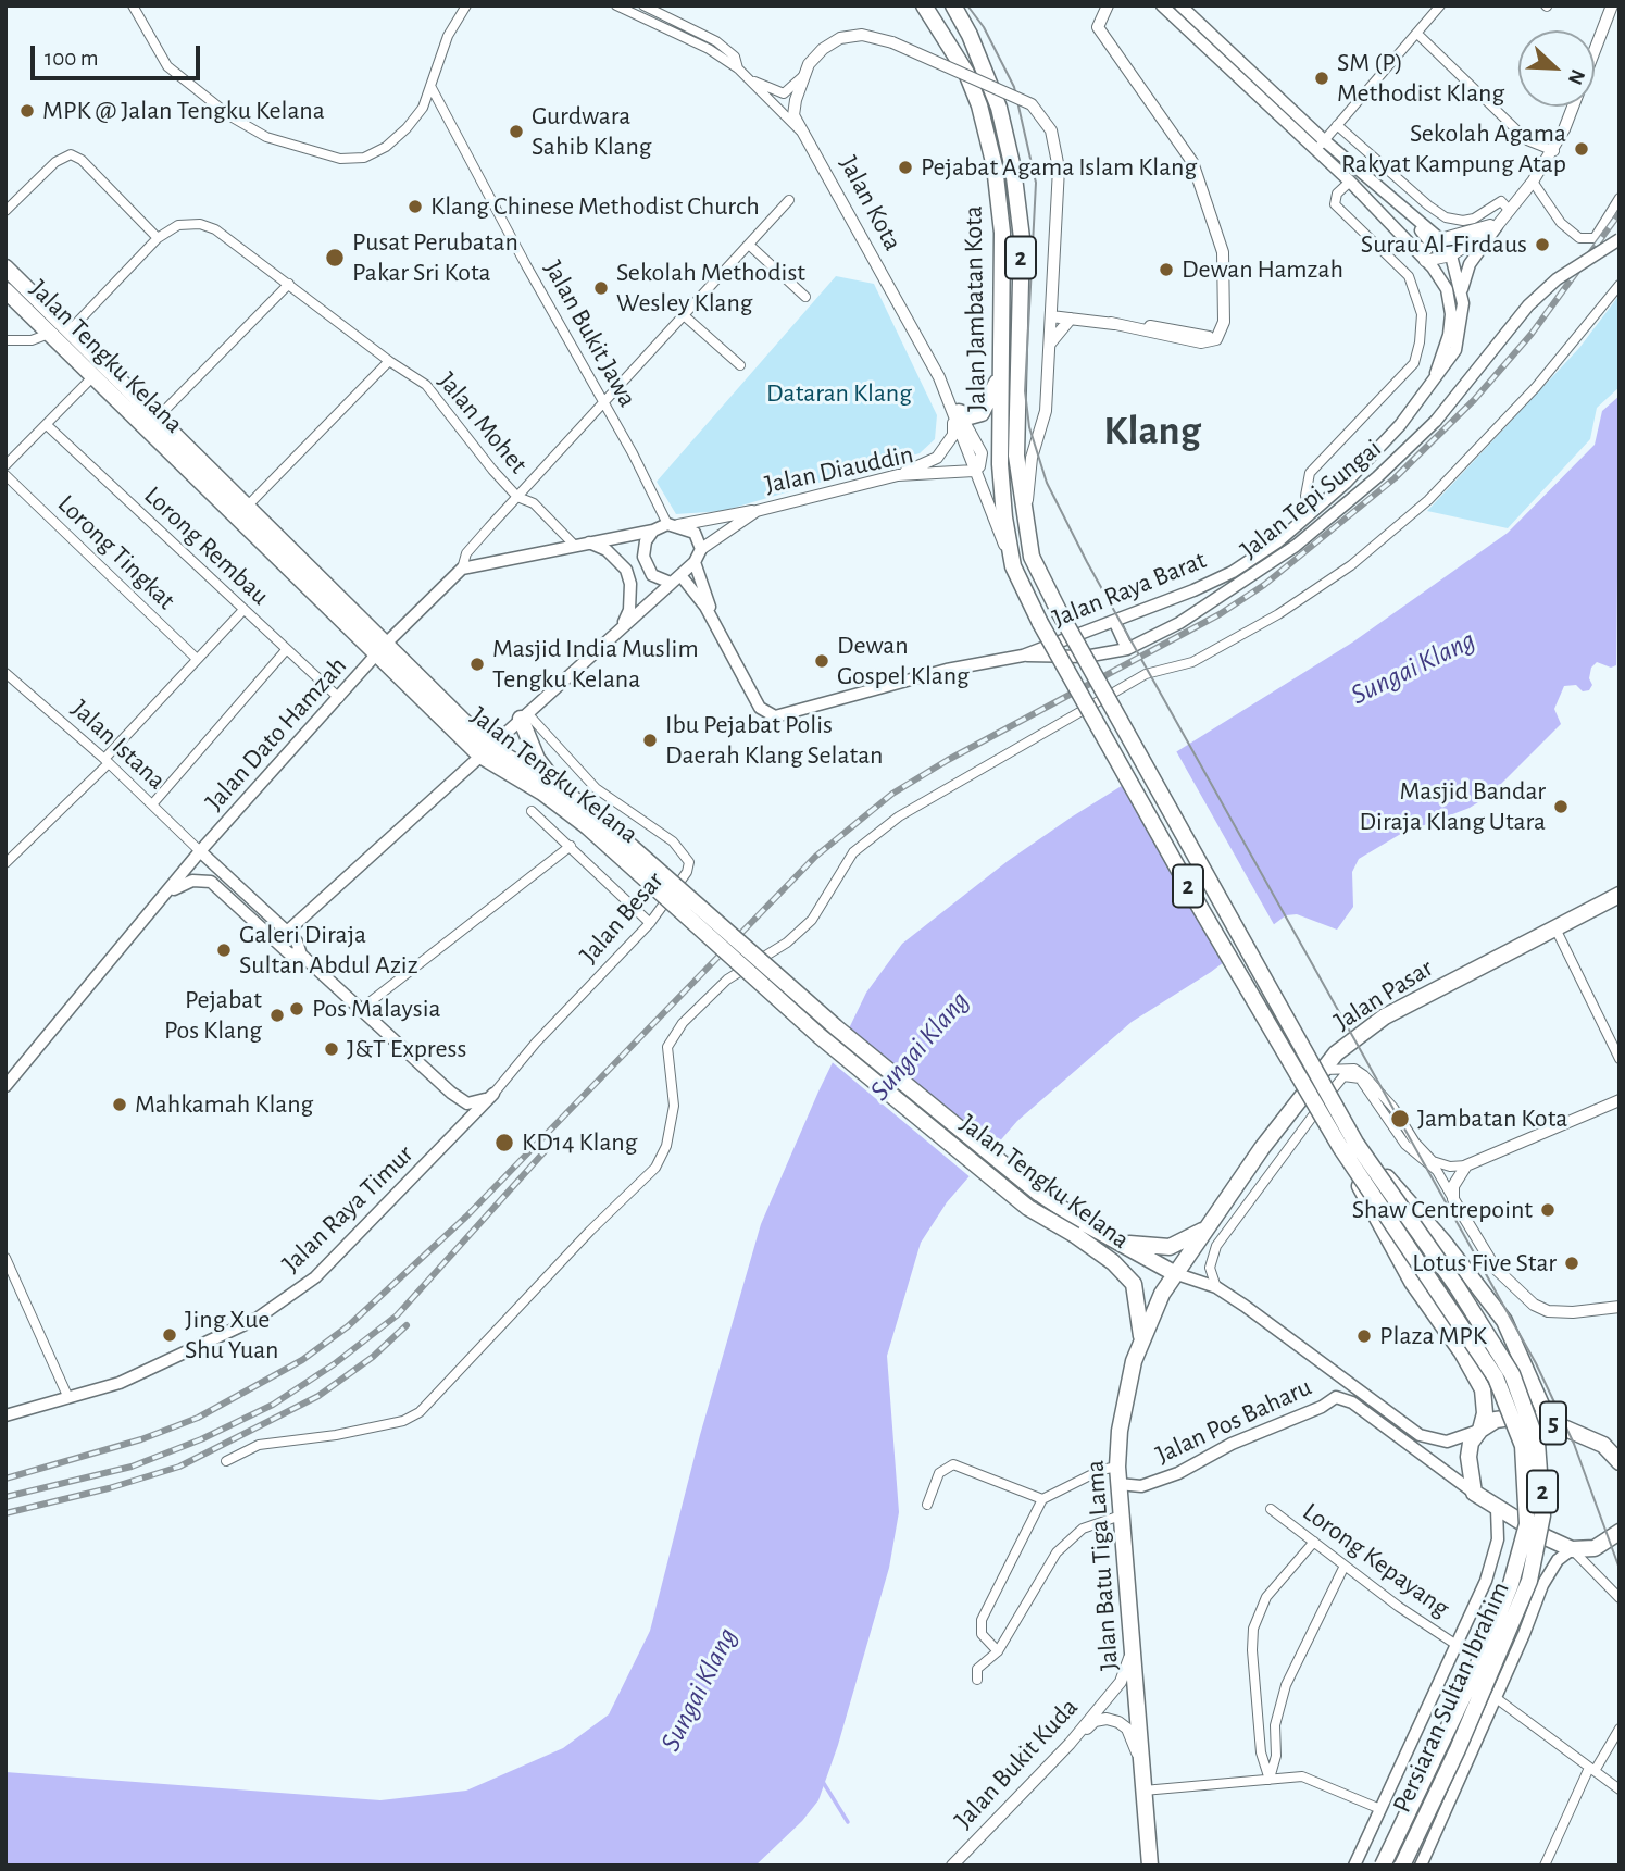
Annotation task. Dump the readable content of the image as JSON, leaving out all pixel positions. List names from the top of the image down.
{
  "streets": {
    "highway": [
      "2",
      "Jalan Jambatan Kota",
      "Jalan Tengku Kelana",
      "Jalan Pasar",
      "5",
      "Jalan Batu Tiga Lama",
      "Persiaran Sultan Ibrahim"
    ],
    "main road": [
      "Jalan Bukit Jawa",
      "Jalan Tepi Sungai",
      "Jalan Raya Barat",
      "Jalan Dato Hamzah",
      "Jalan Raya Timur",
      "Jalan Pos Baharu"
    ],
    "street": [
      "Jalan Kota",
      "Jalan Mohet",
      "Jalan Diauddin",
      "Lorong Rembau",
      "Lorong Tingkat",
      "Jalan Istana",
      "Jalan Besar",
      "Lorong Kepayang",
      "Jalan Bukit Kuda"
    ]
  },
  "crossings": [
    ["Jalan Kota", "Jalan Jambatan Kota"],
    ["Jalan Jambatan Kota", "5"],
    ["Jalan Jambatan Kota", "Persiaran Sultan Ibrahim"],
    ["Jalan Bukit Jawa", "Jalan Diauddin"],
    ["Jalan Tengku Kelana", "Jalan Dato Hamzah"],
    ["Jalan Tengku Kelana", "Jalan Pasar"],
    ["Jalan Tengku Kelana", "Jalan Pos Baharu"],
    ["Jalan Tengku Kelana", "Jalan Batu Tiga Lama"],
    ["Jalan Tepi Sungai", "Jalan Raya Barat"],
    ["Lorong Rembau", "Jalan Dato Hamzah"],
    ["Jalan Dato Hamzah", "Jalan Istana"],
    ["Jalan Besar", "Jalan Raya Timur"],
    ["Jalan Pasar", "Jalan Pos Baharu"],
    ["Jalan Pasar", "Jalan Batu Tiga Lama"],
    ["Jalan Pos Baharu", "5"],
    ["Jalan Pos Baharu", "Jalan Batu Tiga Lama"],
    ["5", "Persiaran Sultan Ibrahim"],
    ["Jalan Batu Tiga Lama", "Jalan Bukit Kuda"]
  ],
  "districts": ["Klang"],
  "water": ["Sungai Klang"],
  "parks": ["Dataran Klang"],
  "places": [
    "SM (P) Methodist Klang",
    "MPK @ Jalan Tengku Kelana",
    "Gurdwara Sahib Klang",
    "Sekolah Agama Rakyat Kampung Atap",
    "Pejabat Agama Islam Klang",
    "Klang Chinese Methodist Church",
    "Surau Al-Firdaus",
    "Pusat Perubatan Pakar Sri Kota",
    "Dewan Hamzah",
    "Sekolah Methodist Wesley Klang",
    "Dewan Gospel Klang",
    "Masjid India Muslim Tengku Kelana",
    "Ibu Pejabat Polis Daerah Klang Selatan",
    "Masjid Bandar Diraja Klang Utara",
    "Galeri Diraja Sultan Abdul Aziz",
    "Pos Malaysia",
    "Pejabat Pos Klang",
    "J&T Express",
    "Mahkamah Klang",
    "Jambatan Kota",
    "KD14 Klang",
    "Shaw Centrepoint",
    "Lotus Five Star",
    "Jing Xue Shu Yuan",
    "Plaza MPK"
  ],
  "scale_bar": "100 m",
  "north": "bottom right"
}
